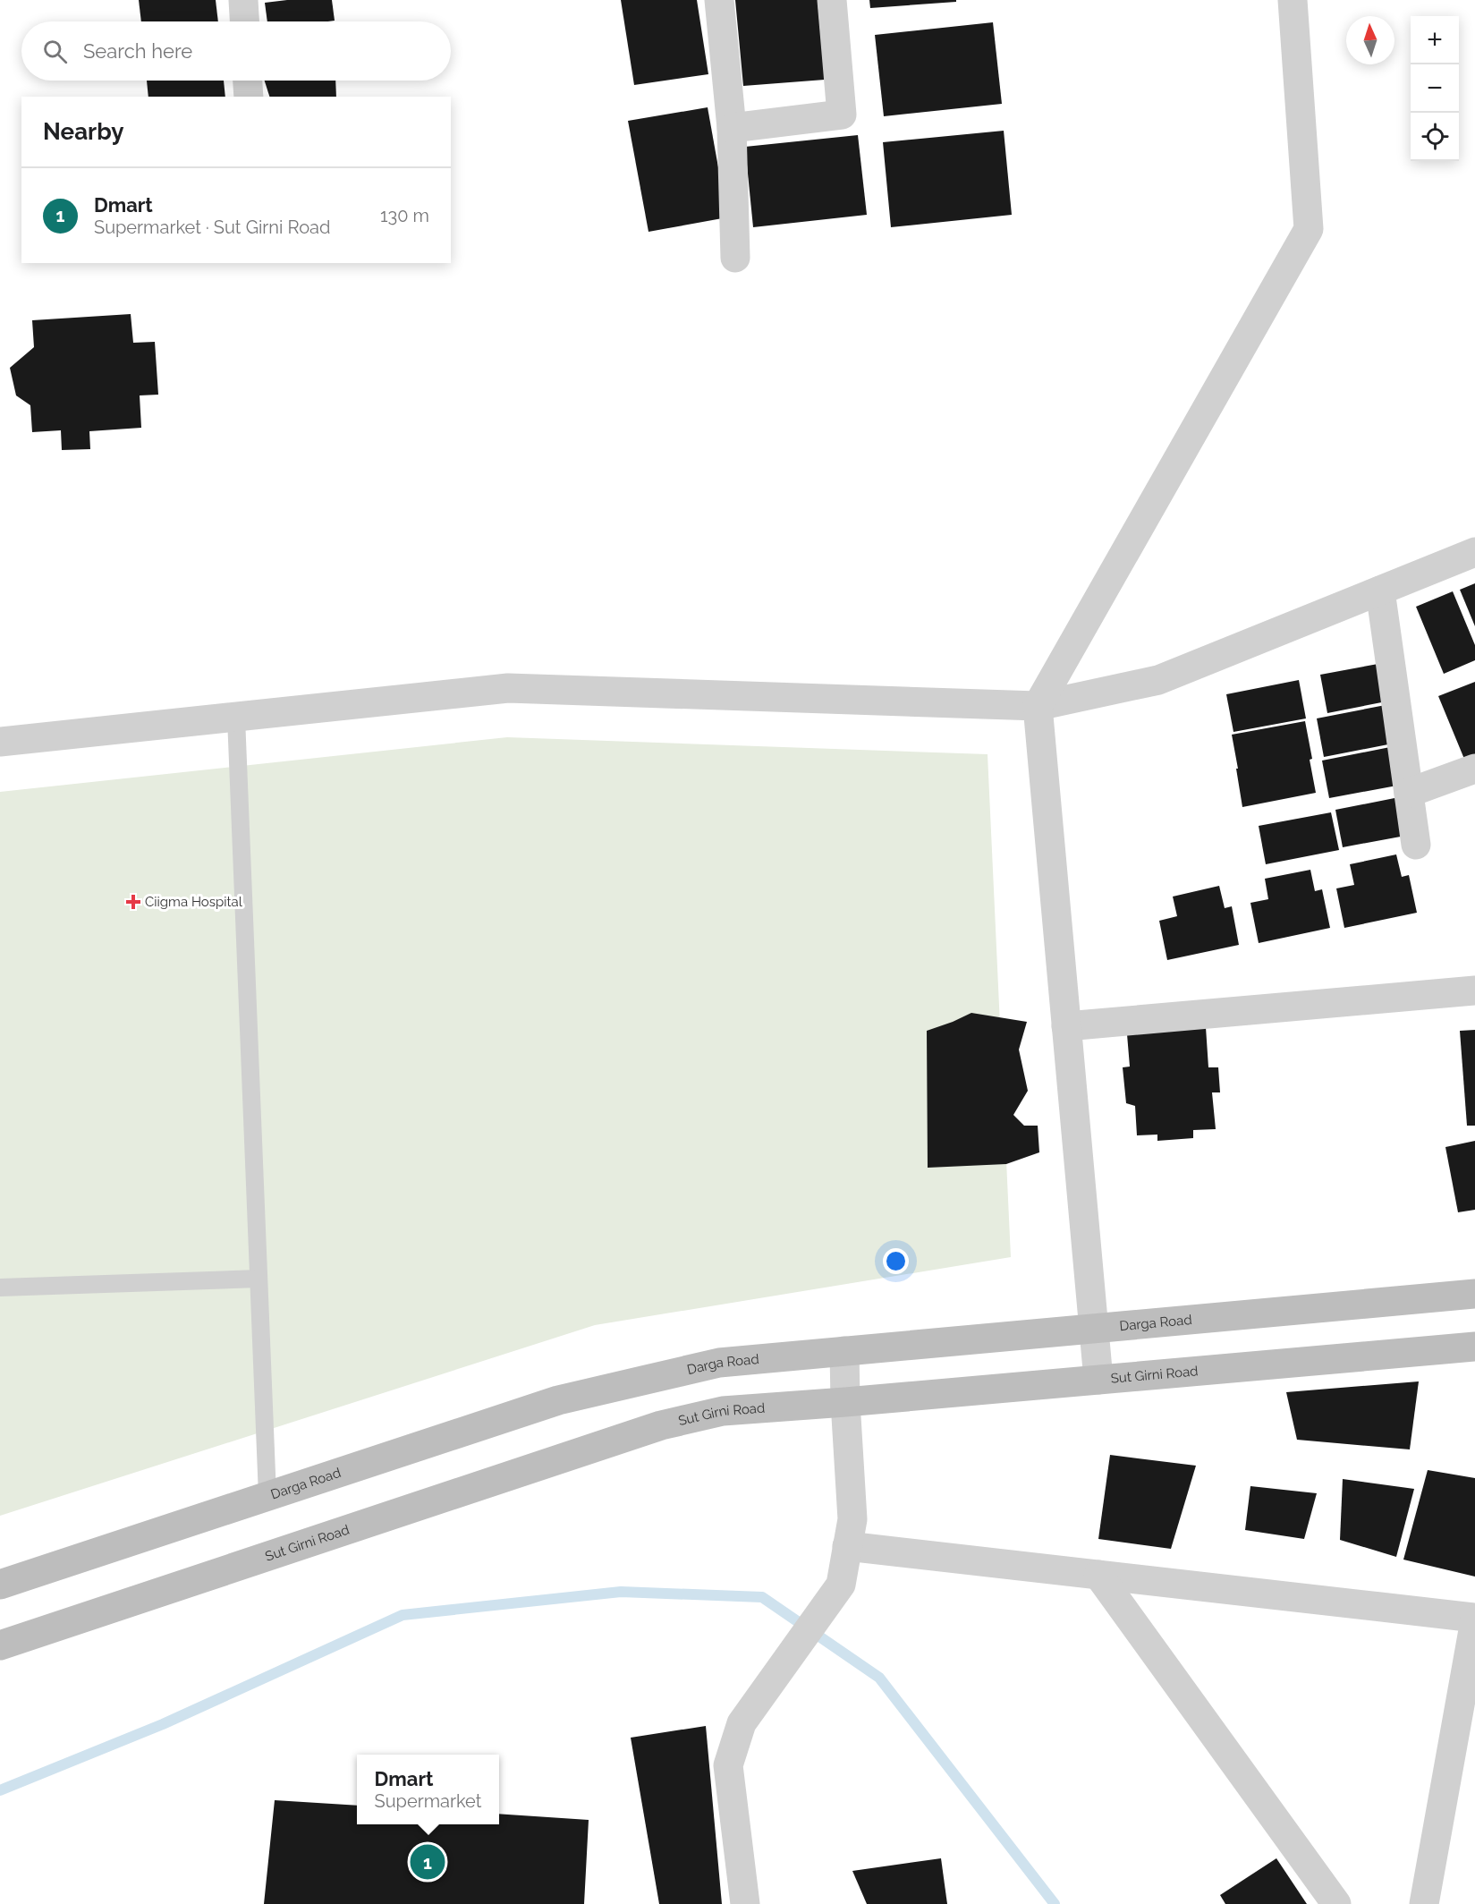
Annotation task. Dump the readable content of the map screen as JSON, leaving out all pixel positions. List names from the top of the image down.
{
  "streets": {
    "main road": ["Darga Road", "Sut Girni Road"]
  },
  "places": {
    "health": ["Ciigma Hospital"]
  },
  "north": "top",
  "page": {
    "map_buttons": ["+", "−"],
    "search": "Search here",
    "heading": "Nearby",
    "list": [
      {
        "mark": "1",
        "name": "Dmart",
        "note": "Supermarket · Sut Girni Road",
        "value": "130 m"
      }
    ],
    "popup": ["Dmart", "Supermarket"],
    "pins": "1"
  }
}
